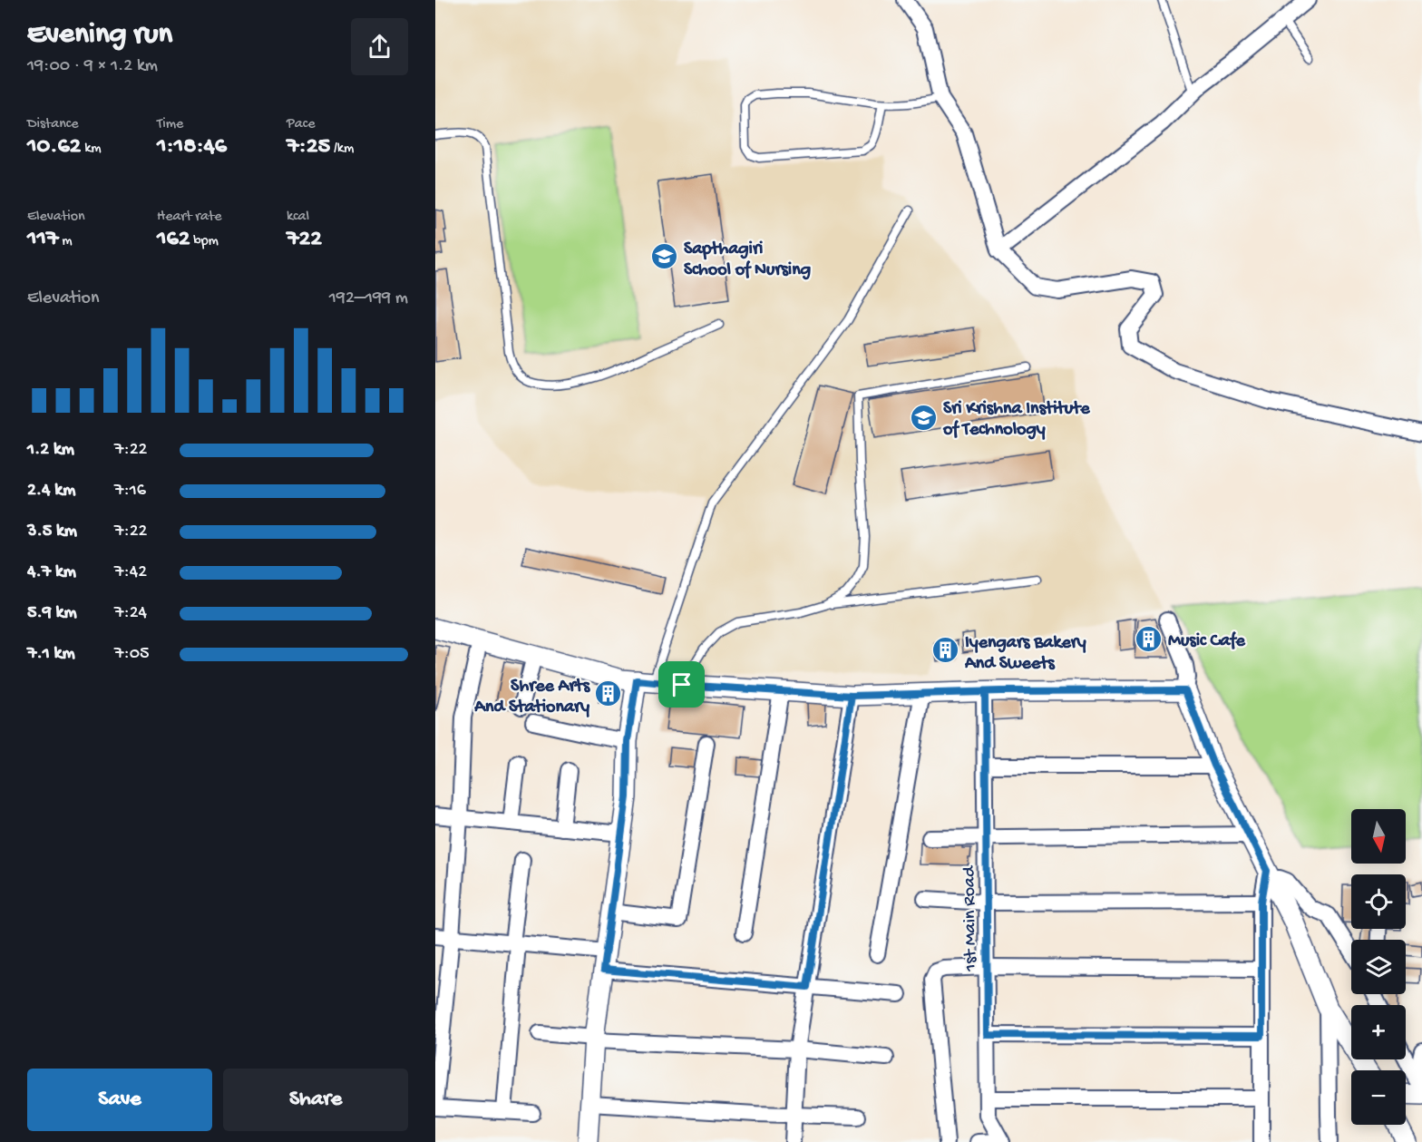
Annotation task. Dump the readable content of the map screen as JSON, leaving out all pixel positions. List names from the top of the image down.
{
  "streets": {
    "street": ["1st Main Road"]
  },
  "places": {
    "school or university": ["Sapthagiri School of Nursing", "Sri Krishna Institute of Technology"],
    "building": ["Music Cafe", "Iyengars Bakery And Sweets", "Shree Arts And Stationary"]
  },
  "north": "bottom",
  "page": {
    "heading": ["Evening run", "19:00 · 9 × 1.2 km"],
    "stats": [
      ["Distance", "10.62 km"],
      ["Time", "1:18:46"],
      ["Pace", "7:25 /km"],
      ["Elevation", "117 m"],
      ["Heart rate", "162 bpm"],
      ["kcal", "722"]
    ],
    "chart": ["Elevation", "192–199 m"],
    "list": [
      {
        "name": "1.2 km",
        "note": "7:22"
      },
      {
        "name": "2.4 km",
        "note": "7:16"
      },
      {
        "name": "3.5 km",
        "note": "7:22"
      },
      {
        "name": "4.7 km",
        "note": "7:42"
      },
      {
        "name": "5.9 km",
        "note": "7:24"
      },
      {
        "name": "7.1 km",
        "note": "7:05"
      }
    ],
    "map_buttons": ["+", "−"],
    "buttons": ["Save", "Share"]
  }
}
